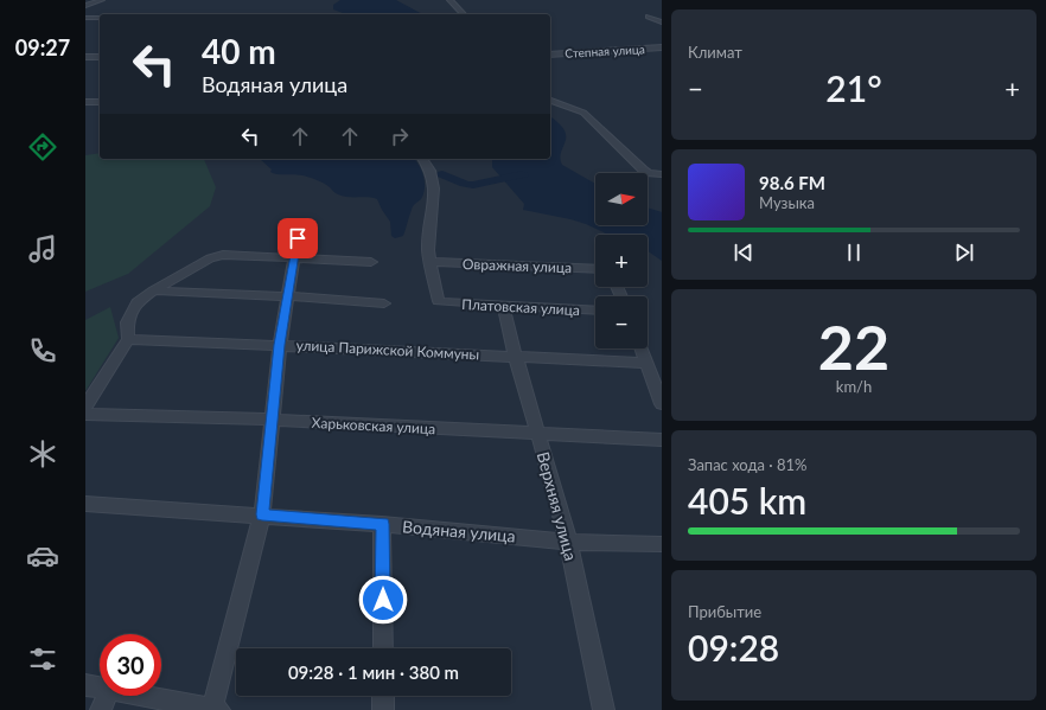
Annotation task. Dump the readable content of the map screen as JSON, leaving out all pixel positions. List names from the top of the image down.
{
  "streets": {
    "street": [
      "Степная улица",
      "Овражная улица",
      "Платовская улица",
      "улица Парижской Коммуны",
      "Харьковская улица",
      "Верхняя улица",
      "Водяная улица"
    ]
  },
  "crossings": [
    ["Овражная улица", "Платовская улица"],
    ["Платовская улица", "Верхняя улица"],
    ["улица Парижской Коммуны", "Верхняя улица"],
    ["Харьковская улица", "Верхняя улица"],
    ["Верхняя улица", "Водяная улица"]
  ],
  "north": "right",
  "page": {
    "tabs": "09:27",
    "tile": [
      "Климат",
      ["22", "km/h"],
      ["Запас хода · 81%", "405 km"],
      ["Прибытие", "09:28"]
    ],
    "turn": ["40 m", "Водяная улица"],
    "heat": ["−", "21°", "+"],
    "song": ["98.6 FM", "Музыка"],
    "map_buttons": ["+", "−"],
    "limit": "30",
    "trip": "09:28 · 1 мин · 380 m"
  }
}
